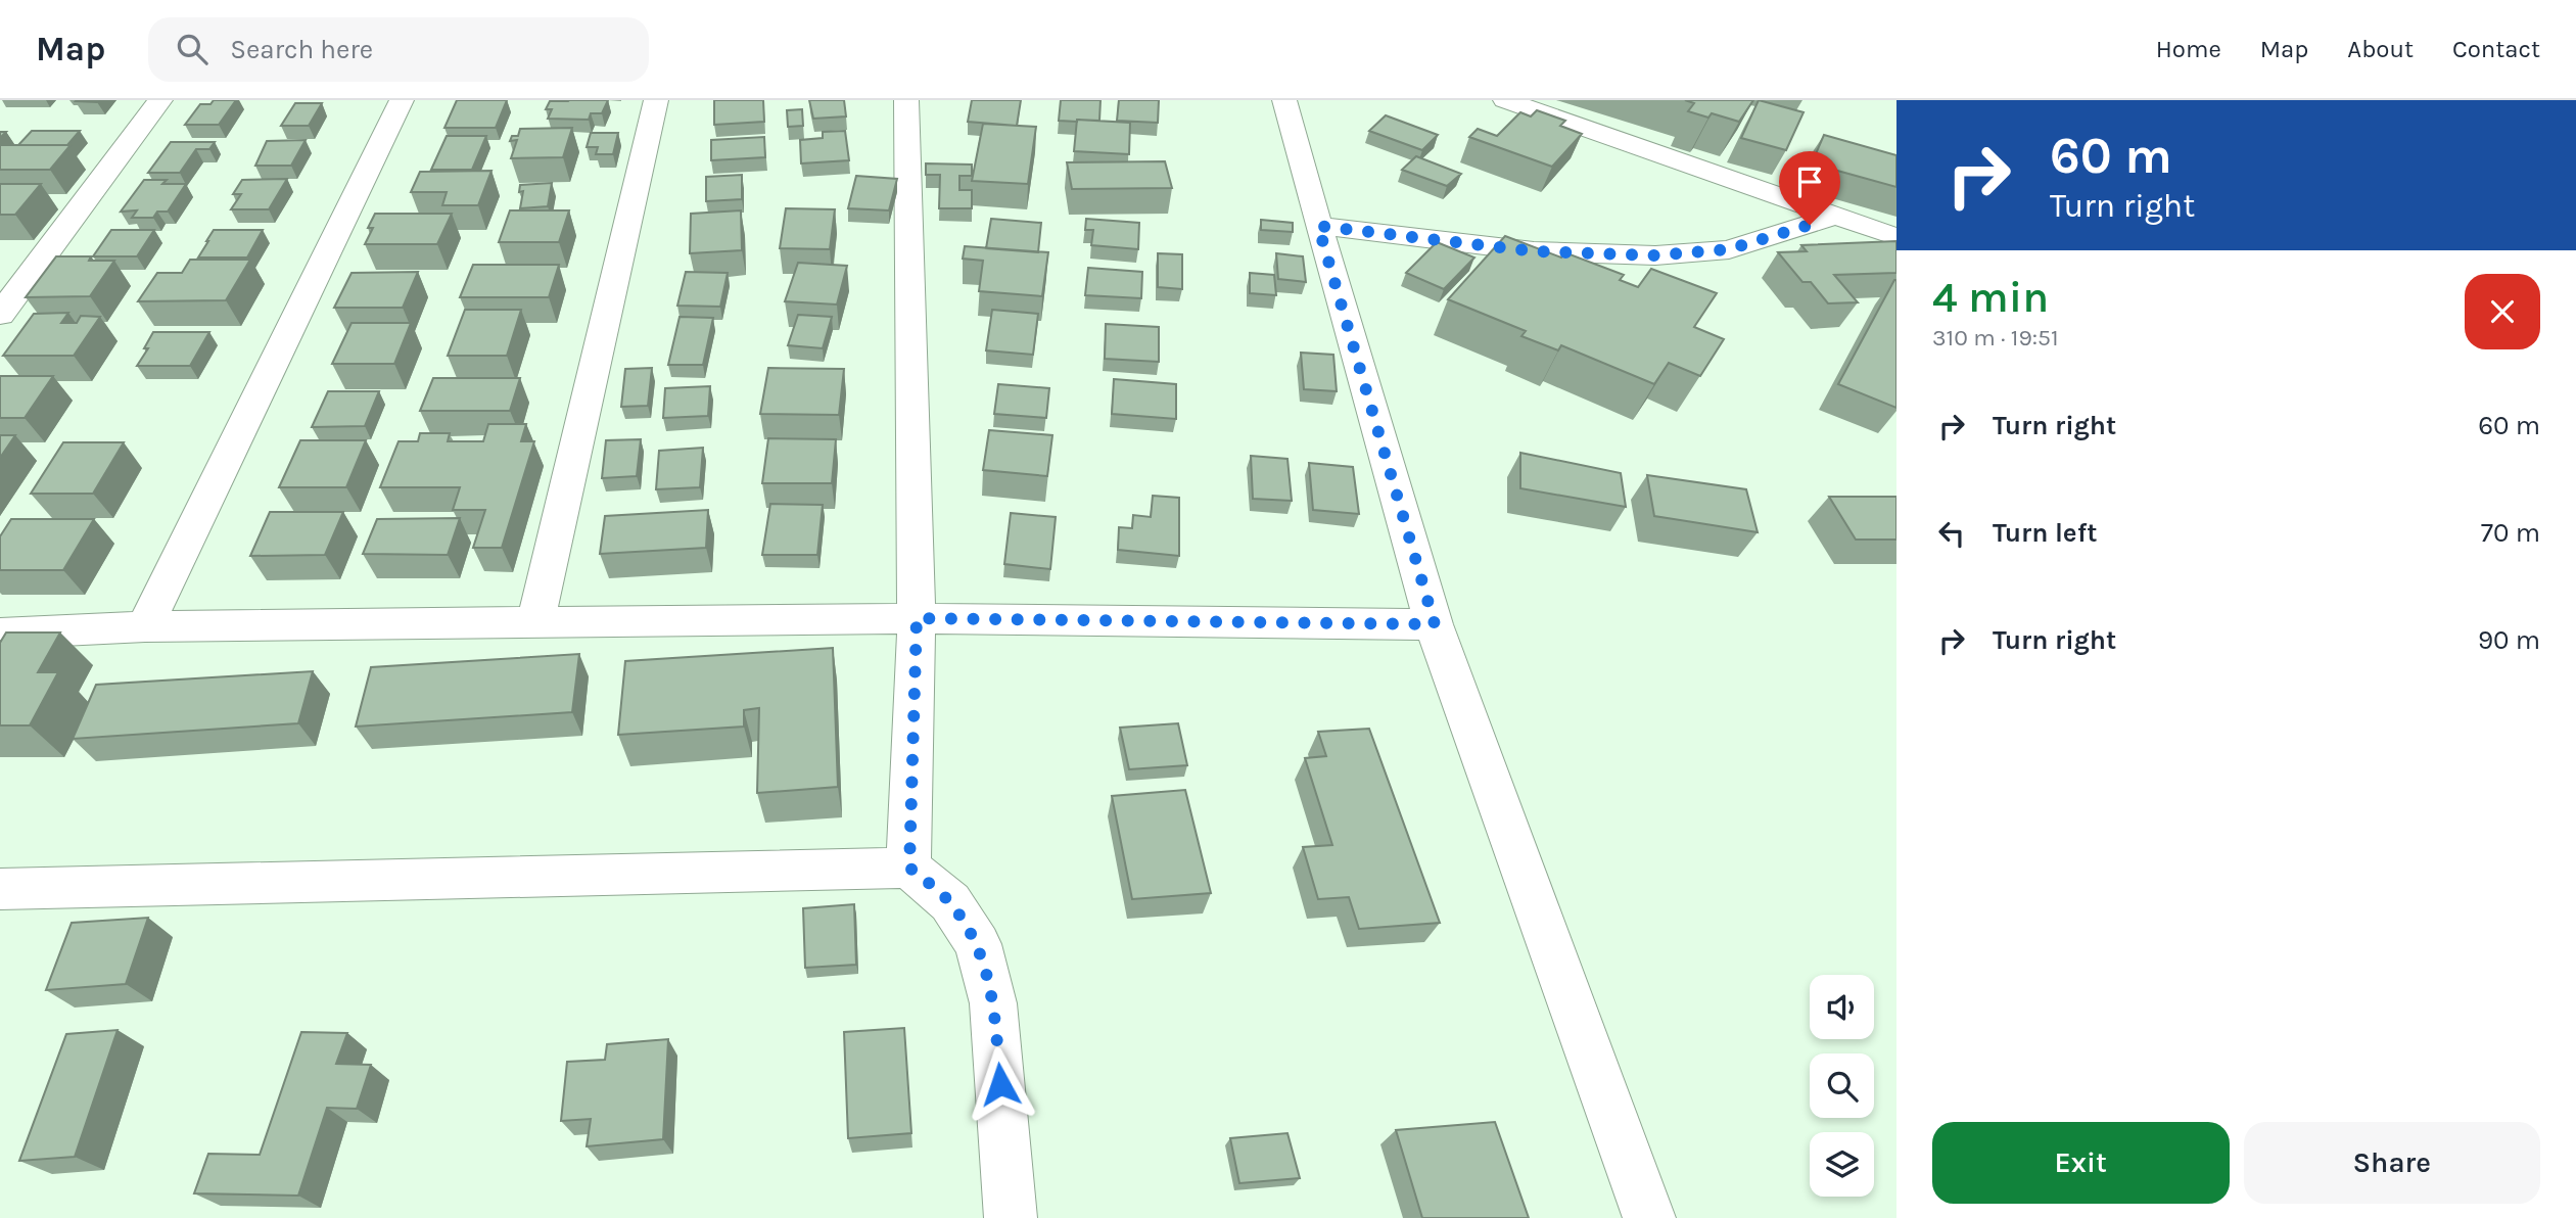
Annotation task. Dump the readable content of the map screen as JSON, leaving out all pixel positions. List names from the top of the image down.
{
  "page": {
    "header": "Map",
    "search": "Search here",
    "nav": [
      "Home",
      "Map",
      "About",
      "Contact"
    ],
    "turn": ["60 m", "Turn right"],
    "heading": ["4 min", "310 m · 19:51"],
    "list": [
      {
        "name": "Turn right",
        "value": "60 m"
      },
      {
        "name": "Turn left",
        "value": "70 m"
      },
      {
        "name": "Turn right",
        "value": "90 m"
      }
    ],
    "buttons": ["Exit", "Share"]
  }
}
